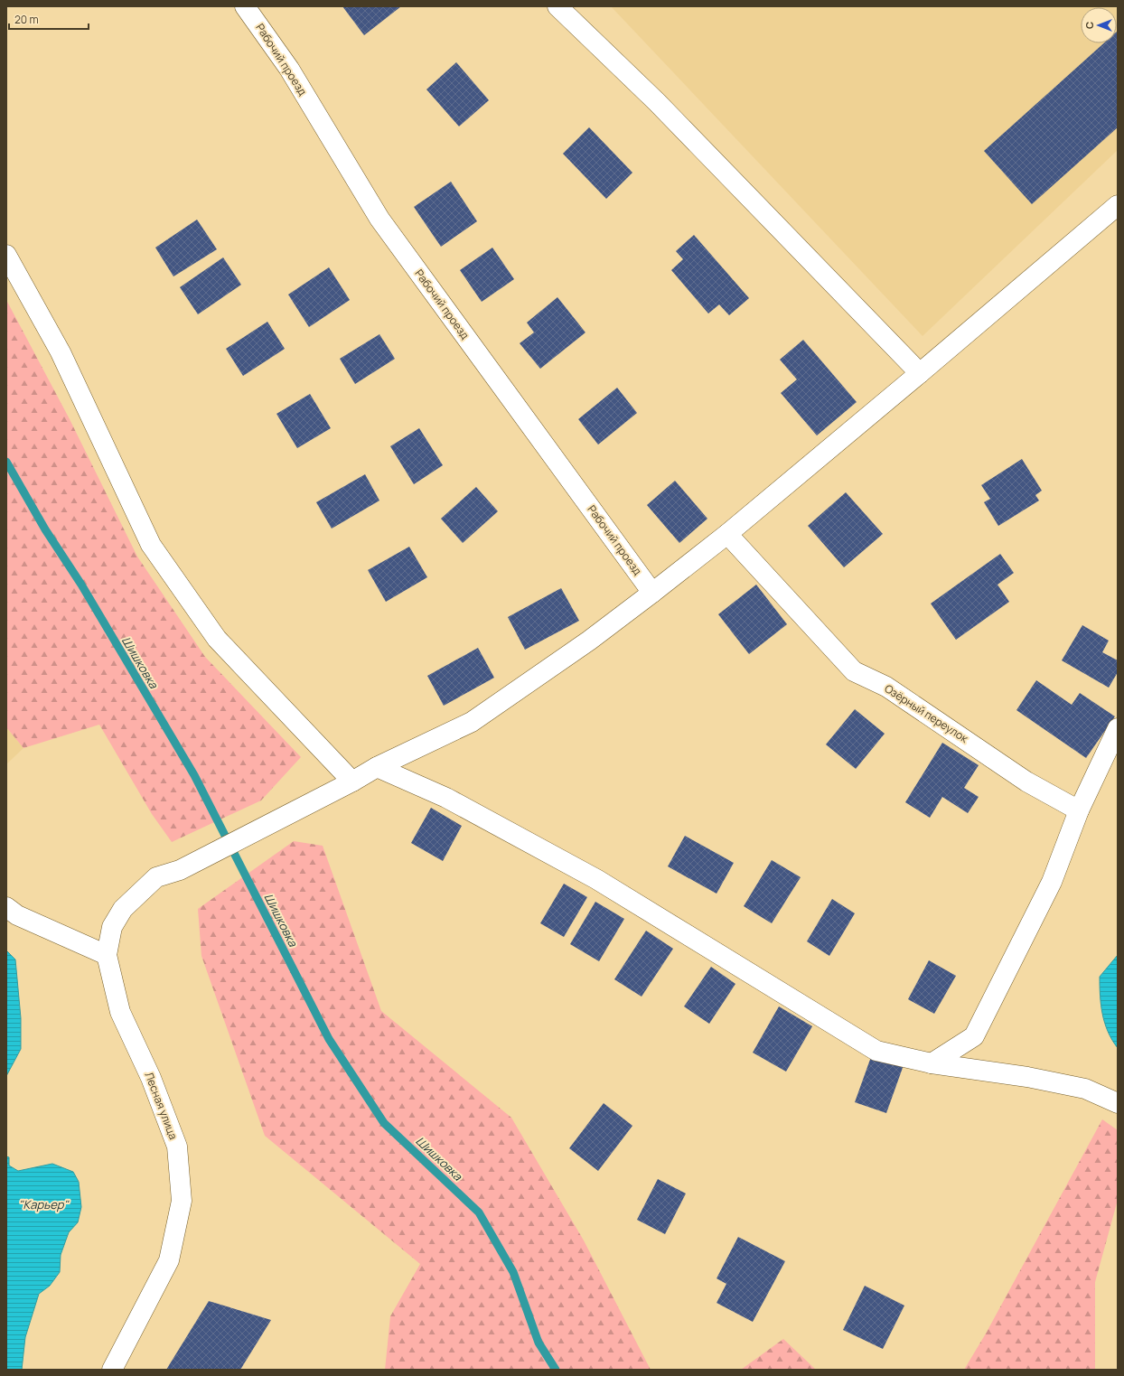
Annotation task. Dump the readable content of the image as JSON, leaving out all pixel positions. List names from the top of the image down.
{
  "streets": {
    "street": ["Рабочий проезд", "Озёрный переулок", "Лесная улица"]
  },
  "crossings": [
    ["Рабочий проезд", "Лесная улица"],
    ["Озёрный переулок", "Лесная улица"]
  ],
  "water": ["Шишковка", "\"Карьер\""],
  "scale_bar": "20 m",
  "north": "left"
}
